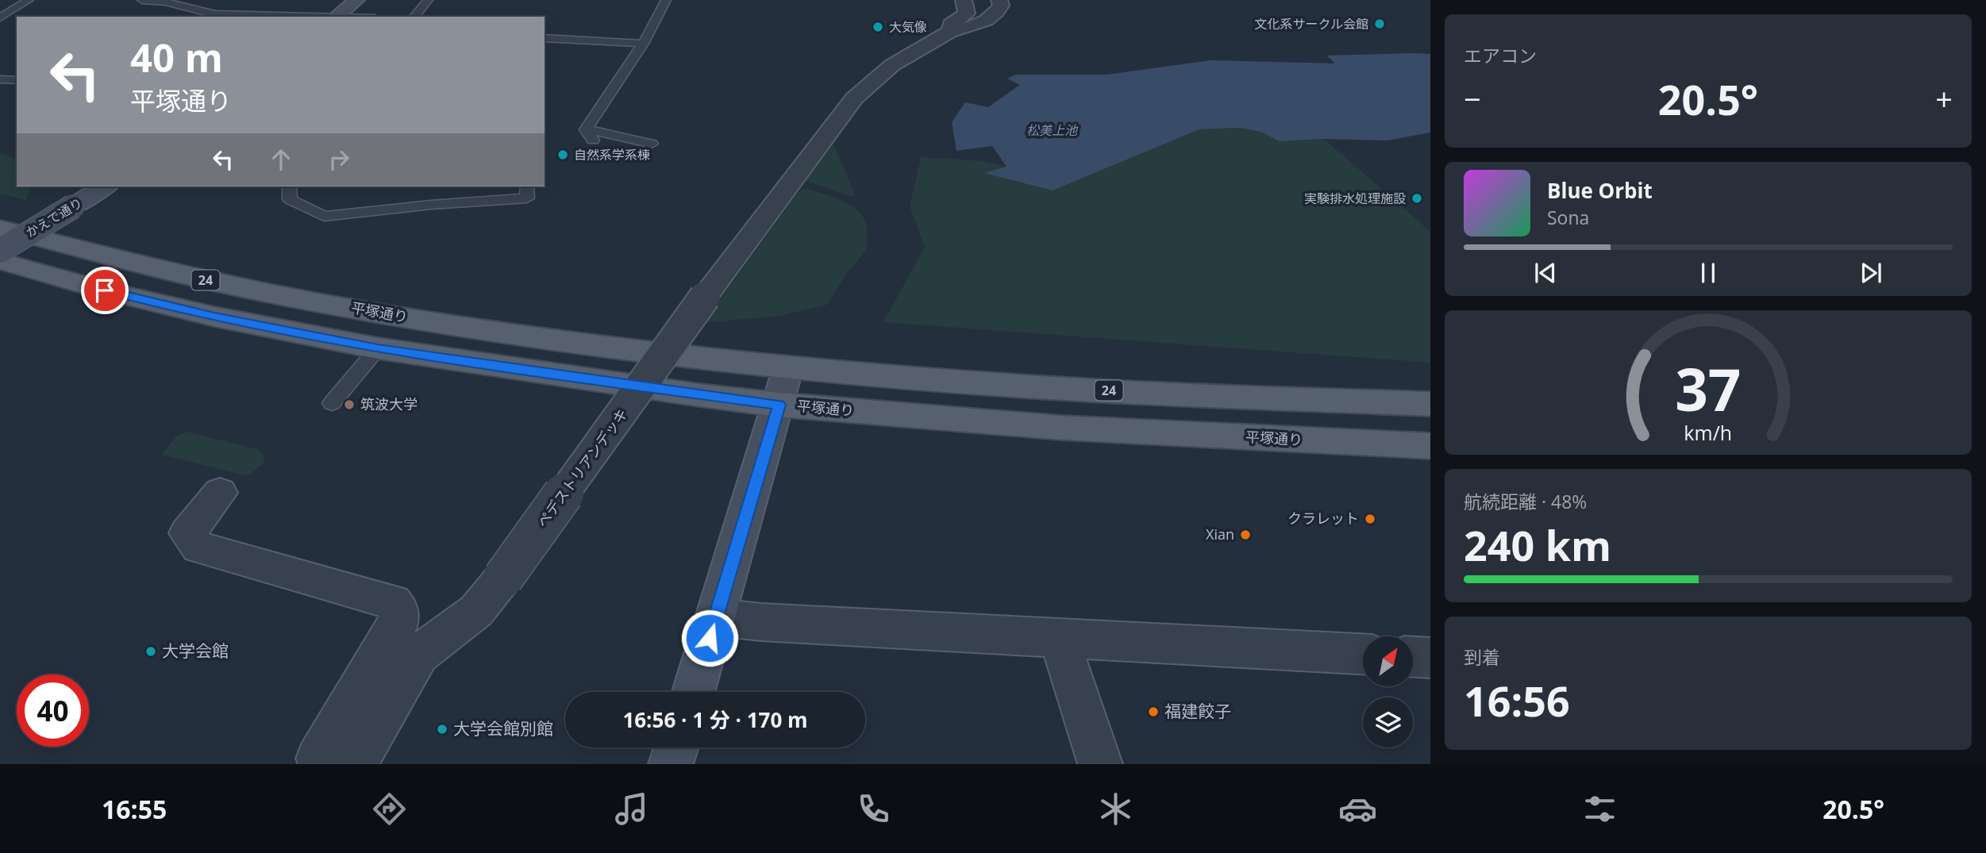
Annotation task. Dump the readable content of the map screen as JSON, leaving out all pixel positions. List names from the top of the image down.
{
  "streets": {
    "main road": ["24", "平塚通り"],
    "street": ["かえで通り", "ペデストリアンデッキ"]
  },
  "water": ["松美上池"],
  "places": [
    "文化系サークル会館",
    "大気像",
    "自然系学系棟",
    "実験排水処理施設",
    "筑波大学",
    "クラレット",
    "Xian",
    "大学会館",
    "福建餃子",
    "大学会館別館"
  ],
  "north": "top right",
  "page": {
    "tile": [
      "エアコン",
      ["航続距離 · 48%", "240 km"],
      ["到着", "16:56"]
    ],
    "turn": ["40 m", "平塚通り"],
    "heat": ["−", "20.5°", "+"],
    "song": ["Blue Orbit", "Sona"],
    "limit": "40",
    "trip": "16:56 · 1 分 · 170 m",
    "tabs": ["16:55", "20.5°"],
    "gauge": ["37", "km/h"]
  }
}
